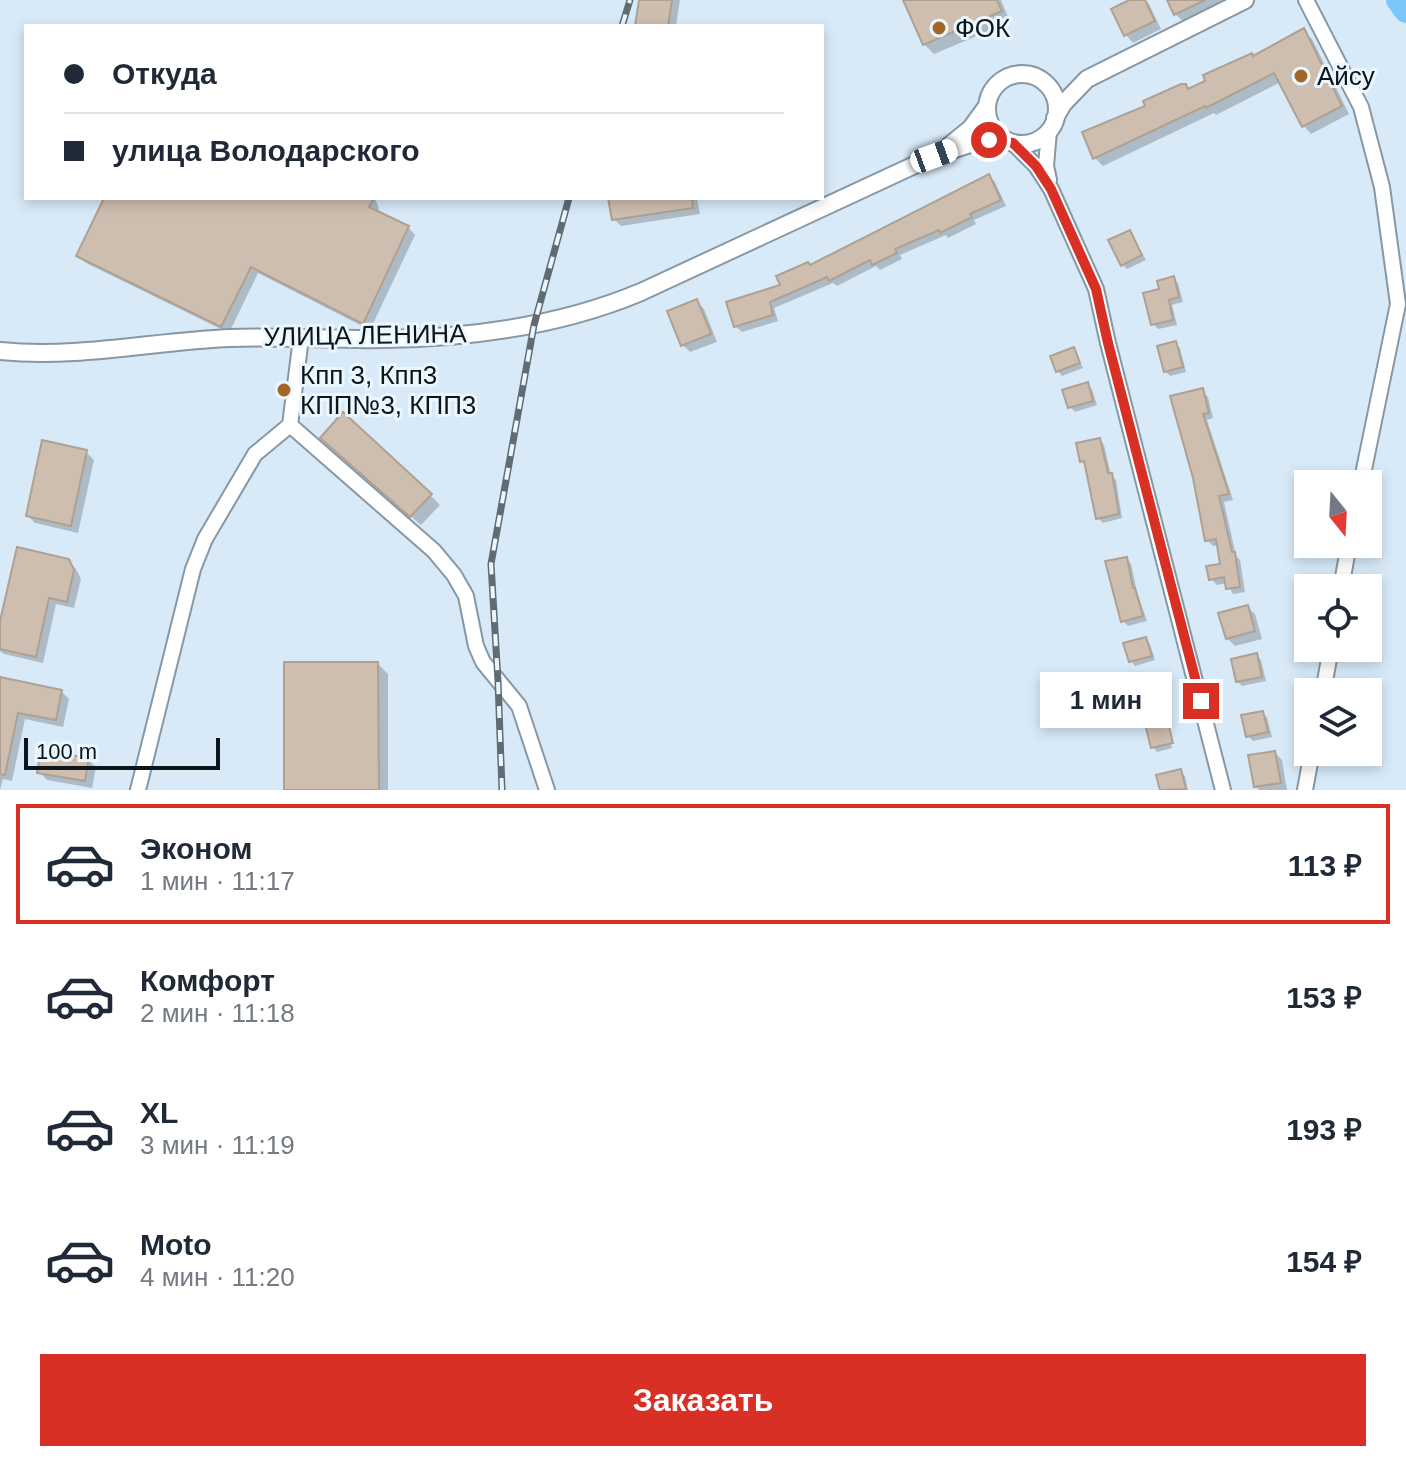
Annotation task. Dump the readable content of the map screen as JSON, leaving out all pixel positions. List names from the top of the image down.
{
  "streets": {
    "street": ["УЛИЦА ЛЕНИНА"]
  },
  "places": ["ФОК", "Айсу", "Кпп 3, Кпп3 КПП№3, КПП3"],
  "scale_bar": "100 m",
  "north": "bottom",
  "page": {
    "banner": ["Откуда", "улица Володарского"],
    "bubble": "1 мин",
    "scale": "100 m",
    "list": [
      {
        "name": "Эконом",
        "note": "1 мин · 11:17",
        "value": "113 ₽"
      },
      {
        "name": "Комфорт",
        "note": "2 мин · 11:18",
        "value": "153 ₽"
      },
      {
        "name": "XL",
        "note": "3 мин · 11:19",
        "value": "193 ₽"
      },
      {
        "name": "Moto",
        "note": "4 мин · 11:20",
        "value": "154 ₽"
      }
    ],
    "buttons": "Заказать"
  }
}
